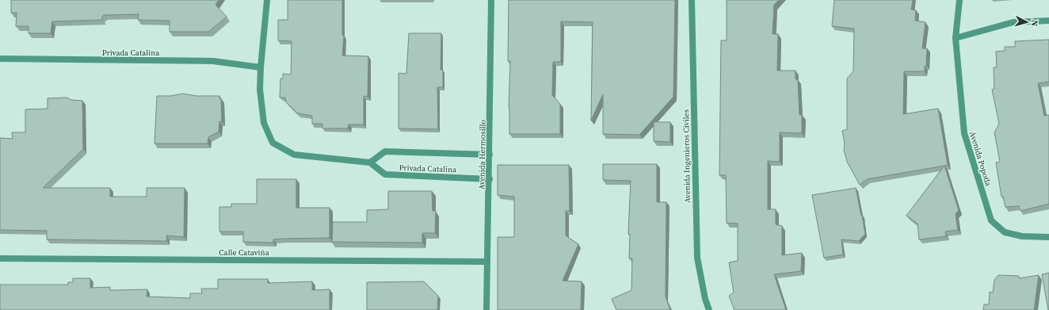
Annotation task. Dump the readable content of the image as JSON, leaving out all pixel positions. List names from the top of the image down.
{
  "streets": {
    "street": [
      "Privada Catalina",
      "Avenida Hermosillo",
      "Avenida Ingenieros Civiles",
      "Avenida Popotla",
      "Calle Cataviña"
    ]
  },
  "crossings": [
    ["Privada Catalina", "Avenida Hermosillo"],
    ["Avenida Hermosillo", "Calle Cataviña"]
  ],
  "north": "right"
}
